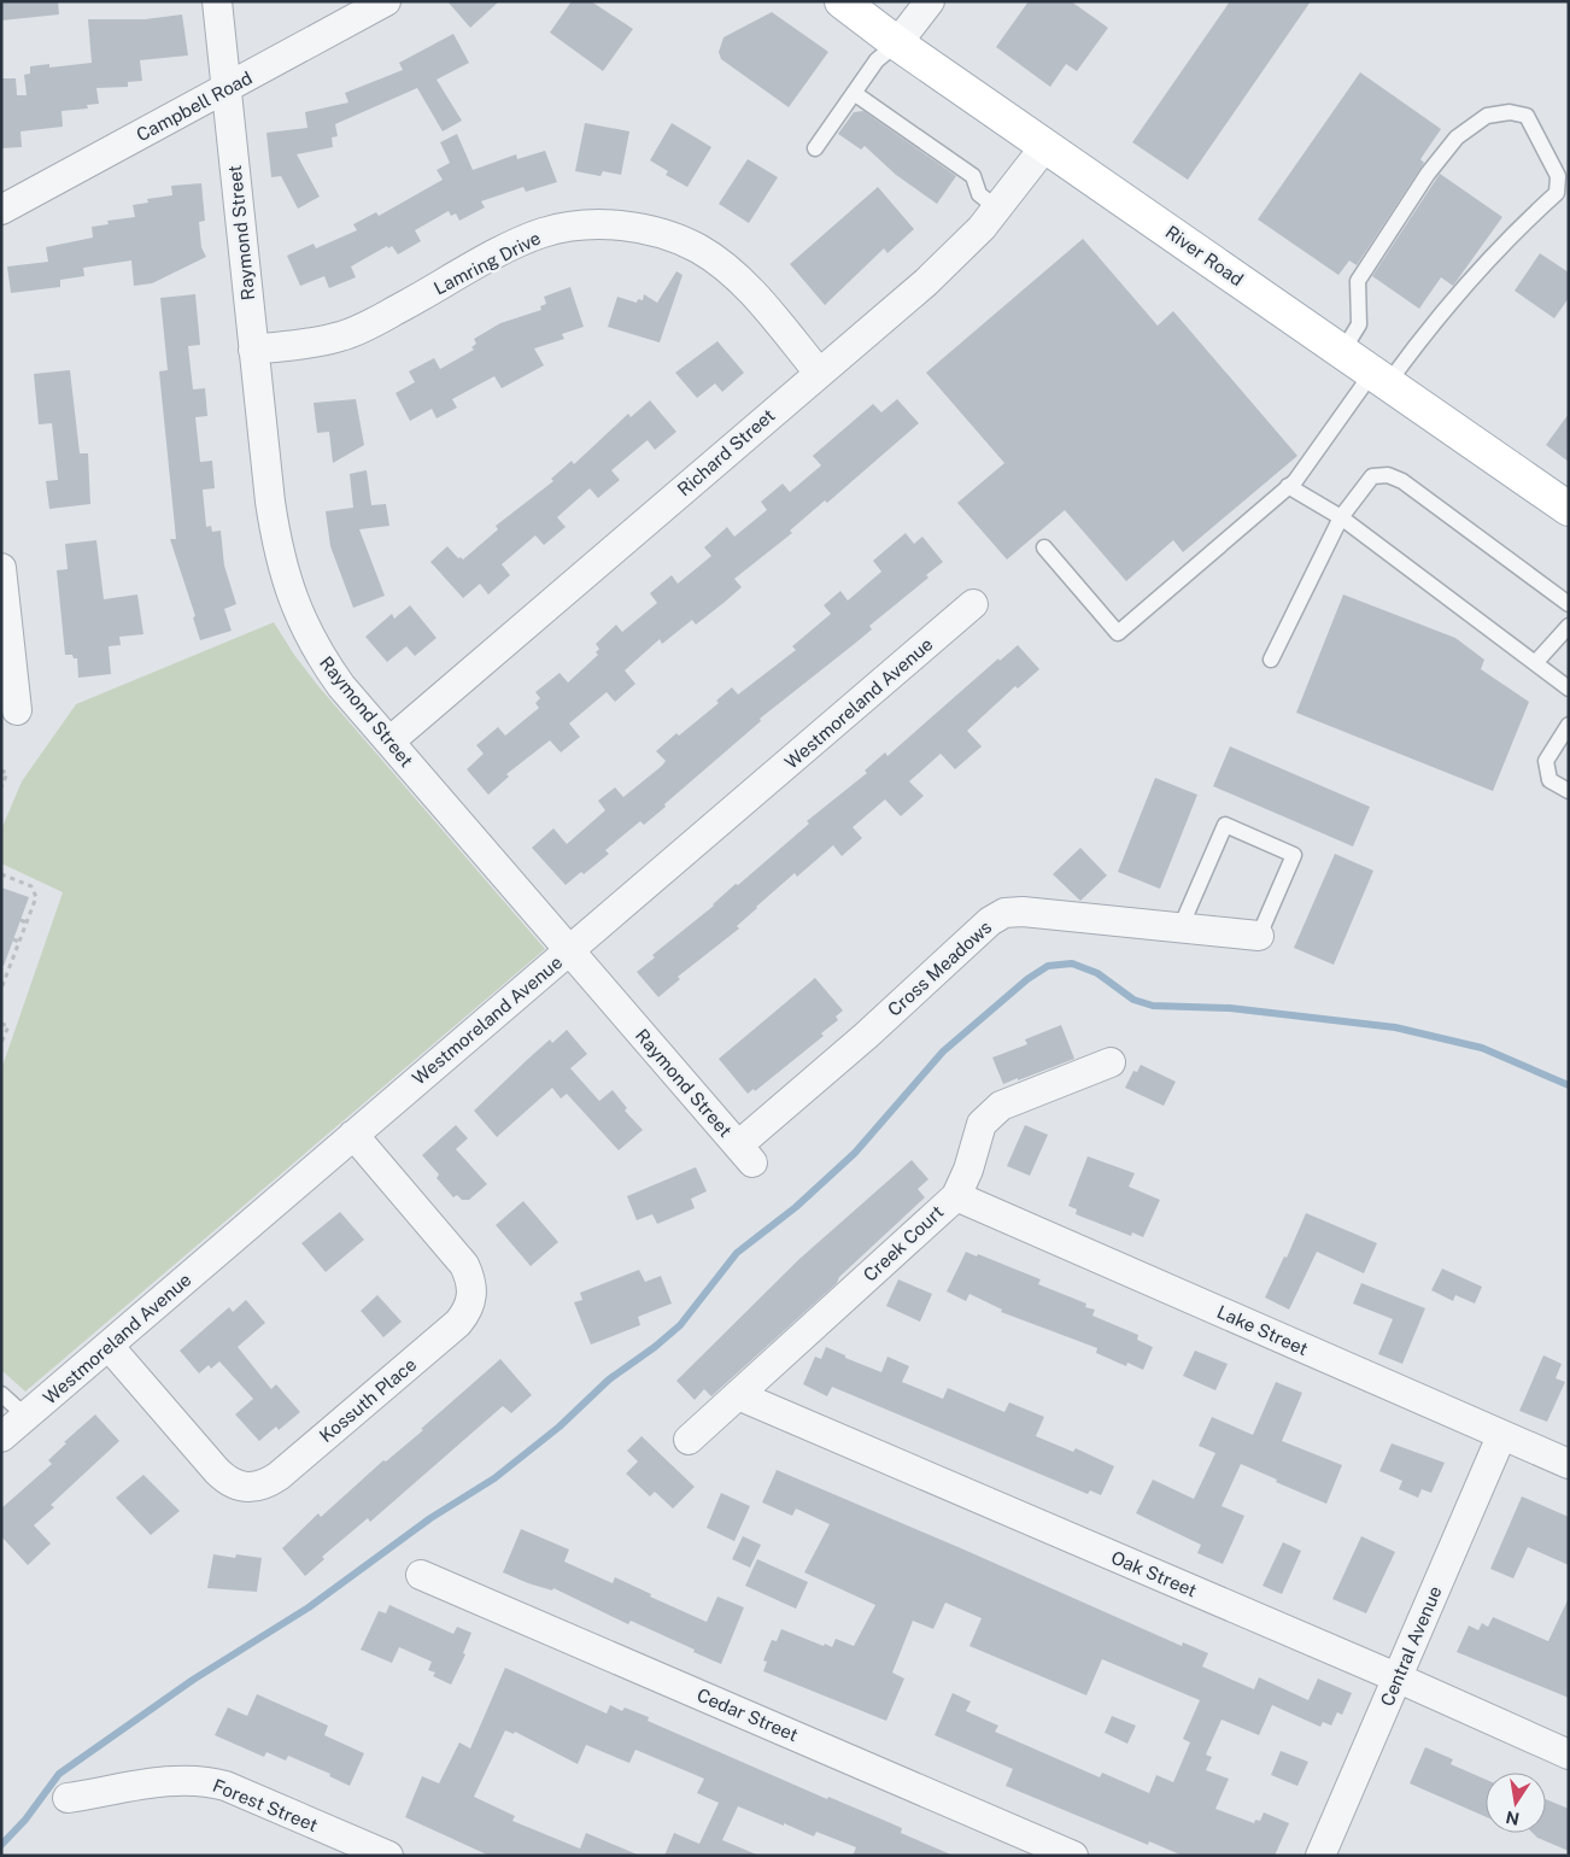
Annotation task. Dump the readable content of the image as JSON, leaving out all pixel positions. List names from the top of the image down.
{
  "streets": {
    "main road": ["River Road"],
    "street": [
      "Campbell Road",
      "Raymond Street",
      "Lamring Drive",
      "Richard Street",
      "Westmoreland Avenue",
      "Cross Meadows",
      "Creek Court",
      "Lake Street",
      "Kossuth Place",
      "Oak Street",
      "Central Avenue",
      "Cedar Street",
      "Forest Street"
    ]
  },
  "crossings": [
    ["Campbell Road", "Raymond Street"],
    ["Raymond Street", "Lamring Drive"],
    ["Raymond Street", "Richard Street"],
    ["Raymond Street", "Westmoreland Avenue"],
    ["Raymond Street", "Cross Meadows"],
    ["River Road", "Richard Street"],
    ["Lamring Drive", "Richard Street"],
    ["Westmoreland Avenue", "Kossuth Place"],
    ["Creek Court", "Lake Street"],
    ["Creek Court", "Oak Street"],
    ["Lake Street", "Central Avenue"],
    ["Oak Street", "Central Avenue"]
  ],
  "north": "bottom"
}
